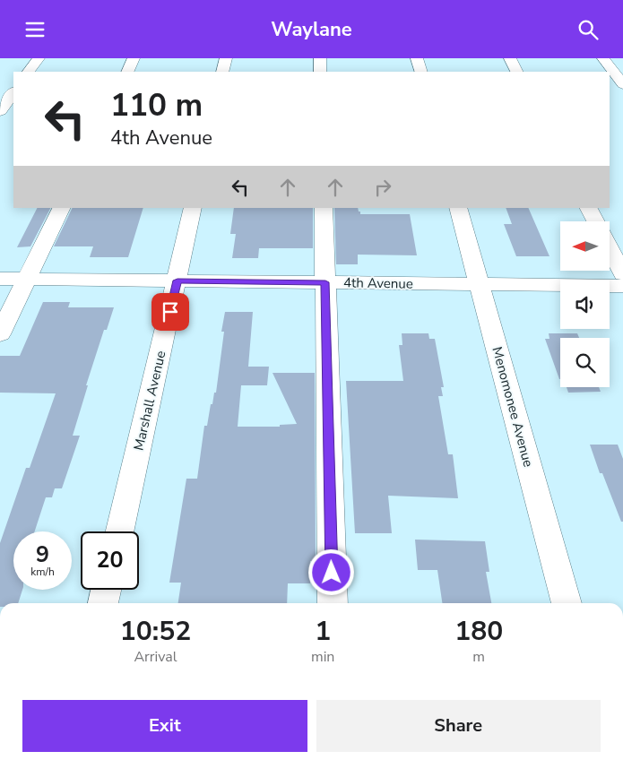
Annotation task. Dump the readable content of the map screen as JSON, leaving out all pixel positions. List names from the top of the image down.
{
  "streets": {
    "street": ["4th Avenue", "Marshall Avenue", "Menomonee Avenue"]
  },
  "crossings": [
    ["4th Avenue", "Marshall Avenue"],
    ["4th Avenue", "Menomonee Avenue"]
  ],
  "north": "left",
  "page": {
    "header": "Waylane",
    "turn": ["110 m", "4th Avenue"],
    "speed": "9 km/h",
    "limit": "20",
    "eta": [
      "10:52",
      "Arrival",
      "1",
      "min",
      "180",
      "m"
    ],
    "buttons": ["Exit", "Share"]
  }
}
